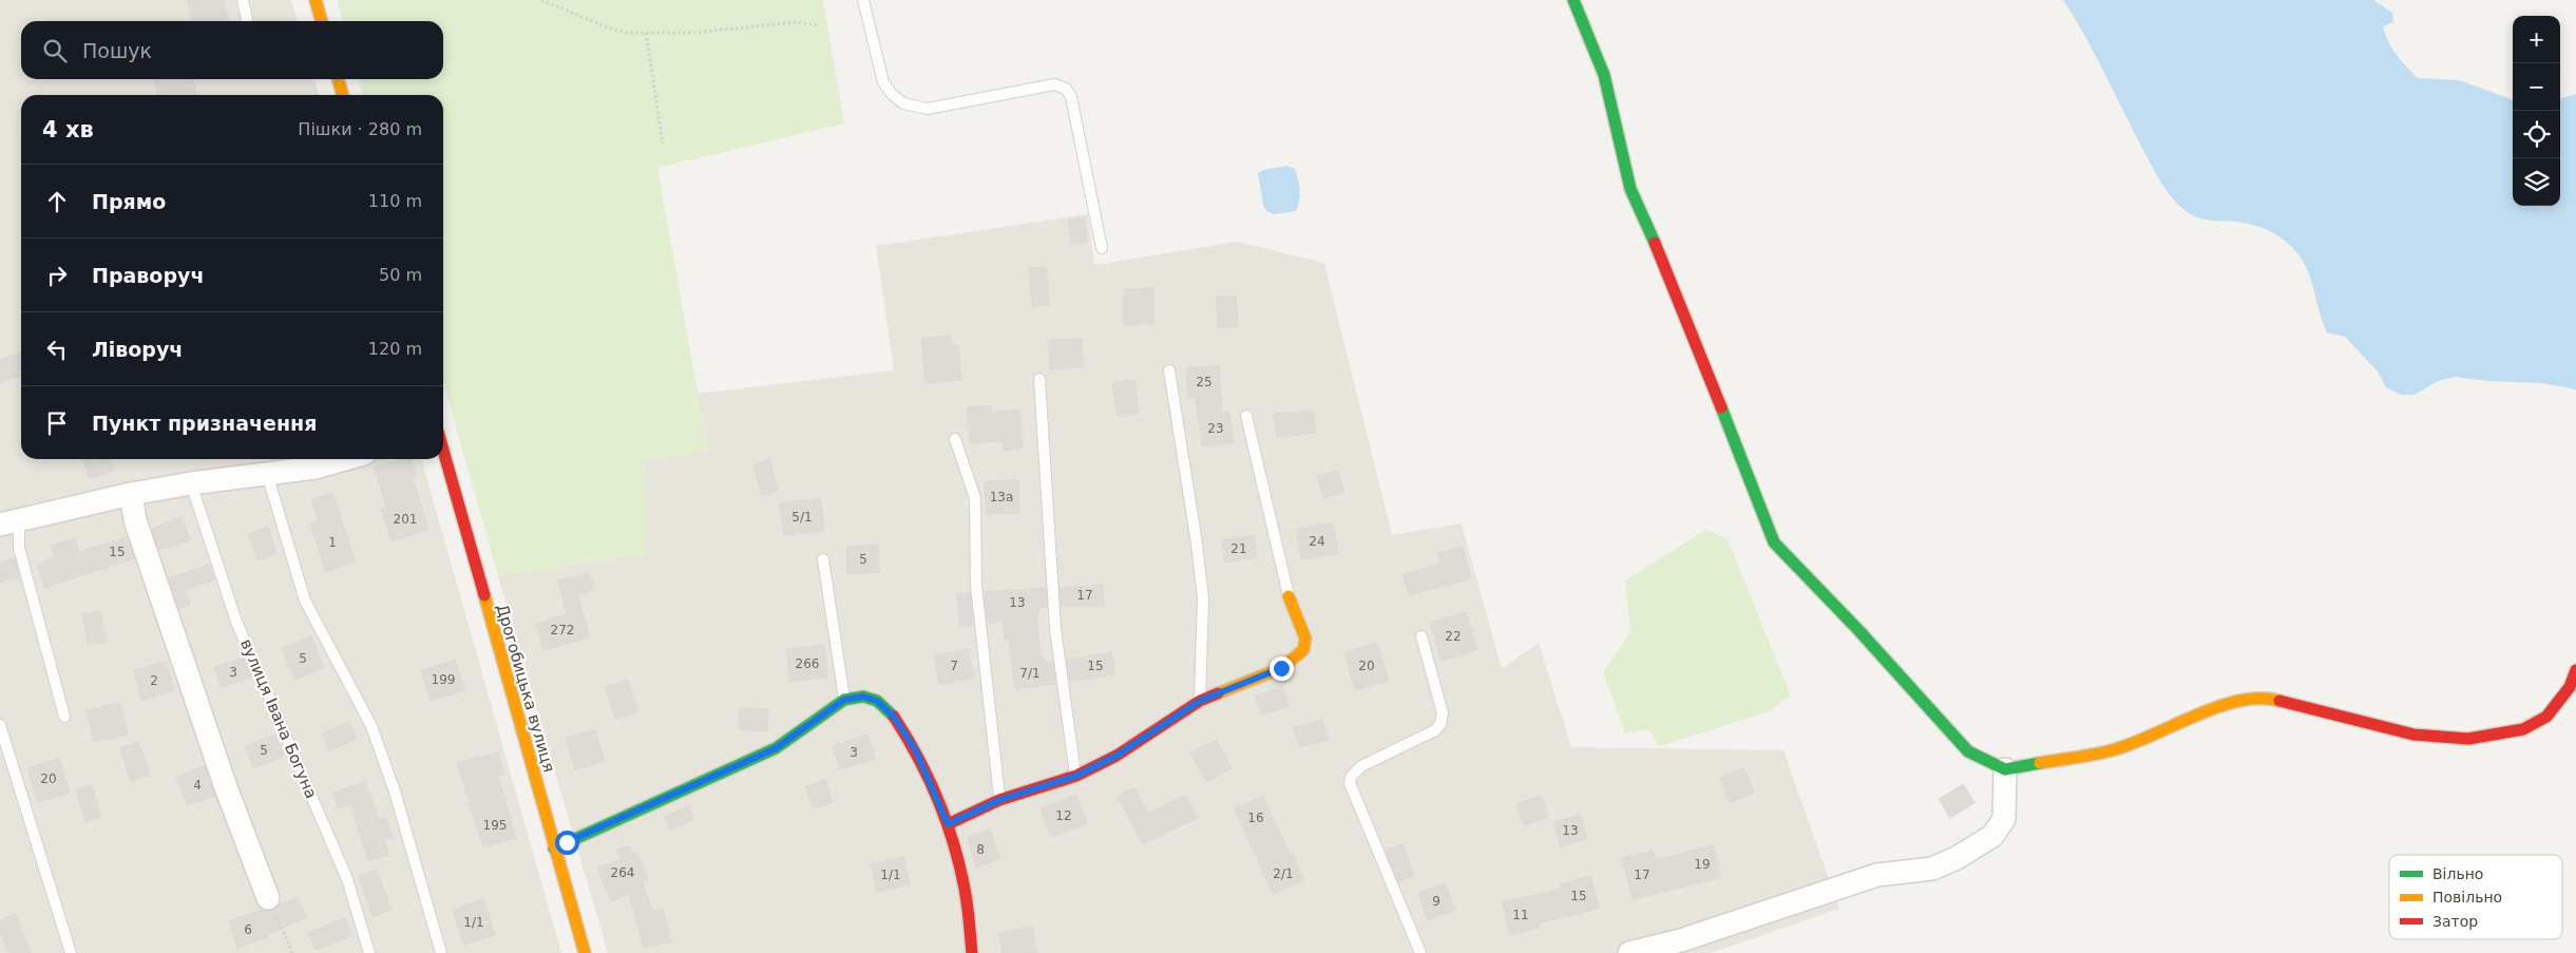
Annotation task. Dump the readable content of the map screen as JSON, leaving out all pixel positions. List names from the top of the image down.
{
  "streets": {
    "street": ["Дрогобицька вулиця"],
    "lane": ["вулиця Івана Богуна"]
  },
  "house_numbers": [
    "25",
    "23",
    "13а",
    "5/1",
    "201",
    "24",
    "1",
    "21",
    "15",
    "5",
    "17",
    "13",
    "272",
    "22",
    "5",
    "266",
    "7",
    "15",
    "20",
    "3",
    "7/1",
    "199",
    "2",
    "5",
    "3",
    "20",
    "4",
    "12",
    "16",
    "195",
    "13",
    "8",
    "19",
    "264",
    "2/1",
    "1/1",
    "17",
    "15",
    "9",
    "11",
    "1/1",
    "6"
  ],
  "legend": ["Вільно", "Повільно", "Затор"],
  "page": {
    "map_buttons": ["+", "−"],
    "search": "Пошук",
    "heading": ["4 хв", "Пішки · 280 m"],
    "list": [
      ["Прямо", "110 m"],
      ["Праворуч", "50 m"],
      ["Ліворуч", "120 m"],
      "Пункт призначення"
    ]
  }
}
